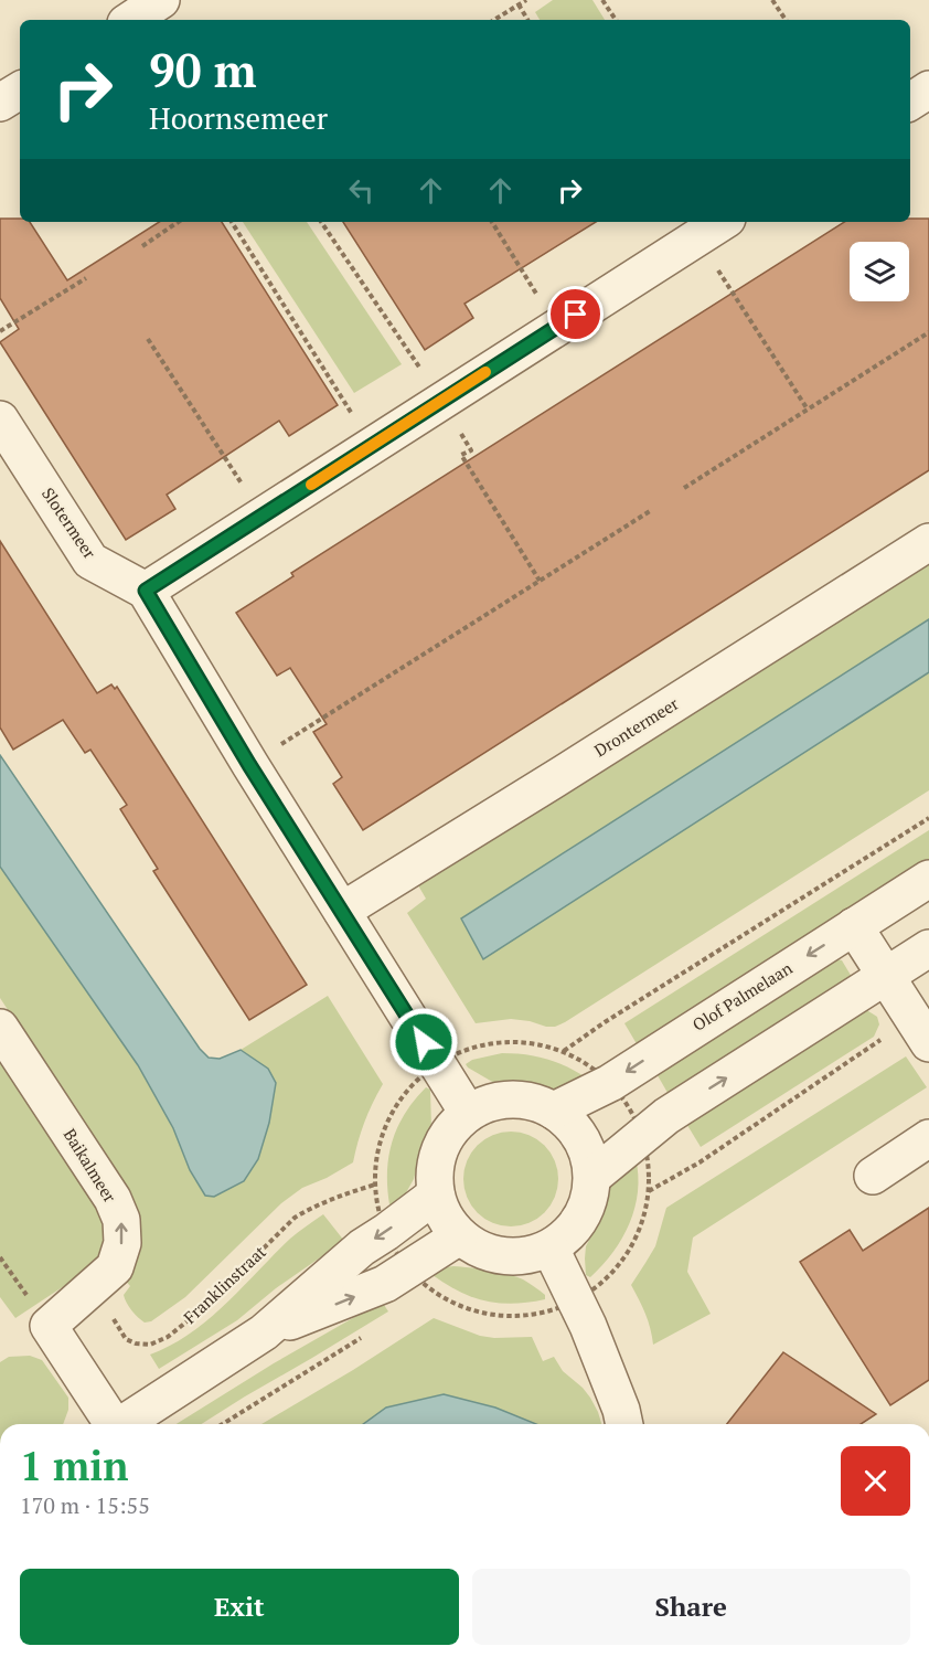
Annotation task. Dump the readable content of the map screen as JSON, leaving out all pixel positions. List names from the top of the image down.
{
  "streets": {
    "street": [
      "Slotermeer",
      "Drontermeer",
      "Olof Palmelaan",
      "Baikalmeer"
    ],
    "path": ["Franklinstraat"]
  },
  "crossings": [
    ["Baikalmeer", "Franklinstraat"]
  ],
  "one_way": ["Baikalmeer"],
  "page": {
    "turn": ["90 m", "Hoornsemeer"],
    "heading": ["1 min", "170 m · 15:55"],
    "buttons": ["Exit", "Share"]
  }
}
